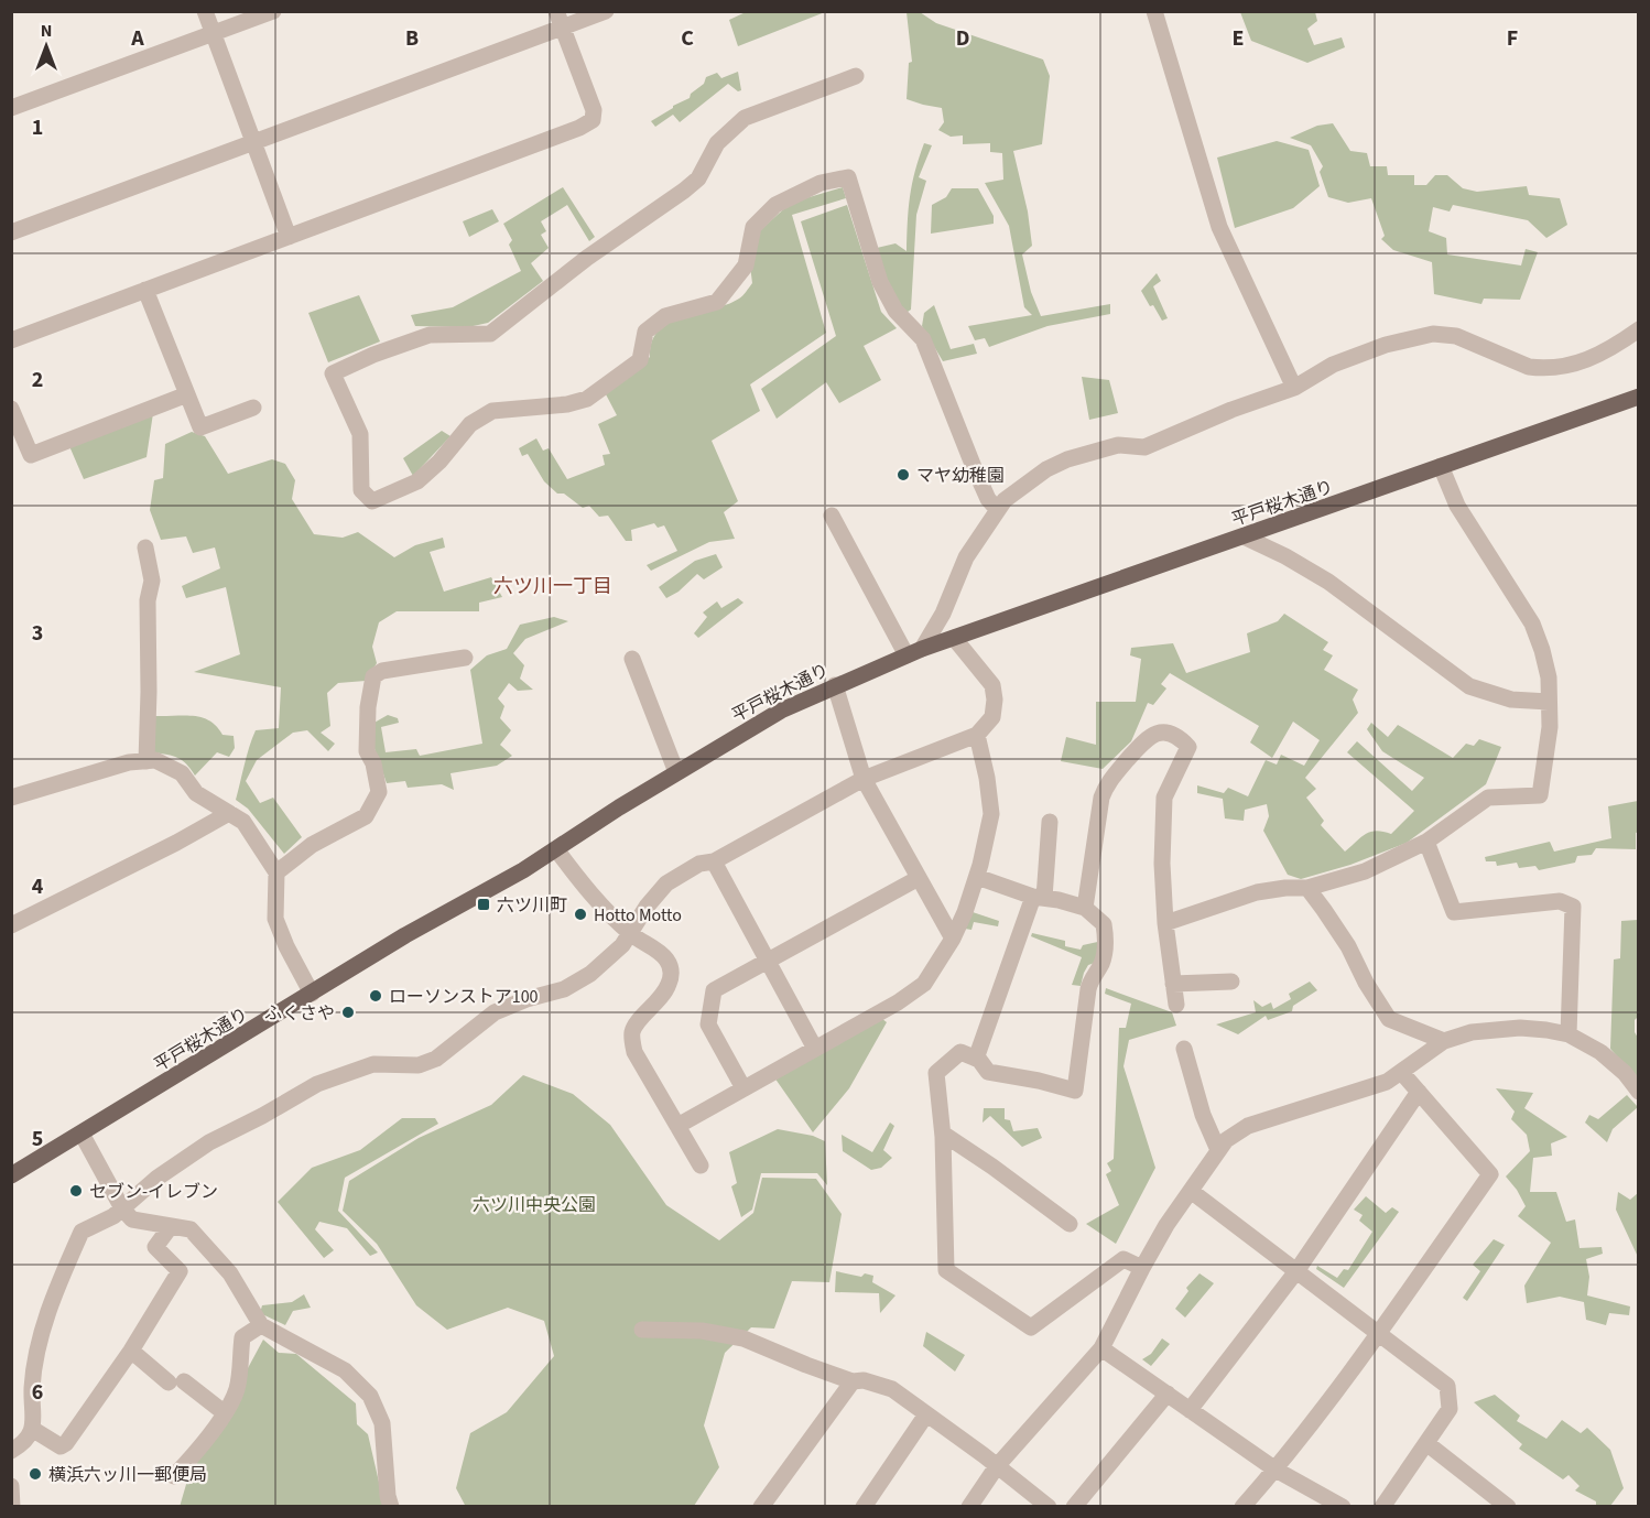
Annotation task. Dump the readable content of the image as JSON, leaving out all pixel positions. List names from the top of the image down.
{
  "streets": {
    "main road": ["平戸桜木通り"]
  },
  "districts": ["六ツ川一丁目"],
  "parks": ["六ツ川中央公園"],
  "places": {
    "other": [
      "マヤ幼稚園",
      "Hotto Motto",
      "ローソンストア100",
      "ふくさや",
      "セブン-イレブン",
      "横浜六ッ川一郵便局"
    ],
    "transit": ["六ツ川町"]
  },
  "north": "top",
  "grid": {
    "columns": [
      "A",
      "B",
      "C",
      "D",
      "E",
      "F"
    ],
    "rows": [
      "1",
      "2",
      "3",
      "4",
      "5",
      "6"
    ]
  }
}
